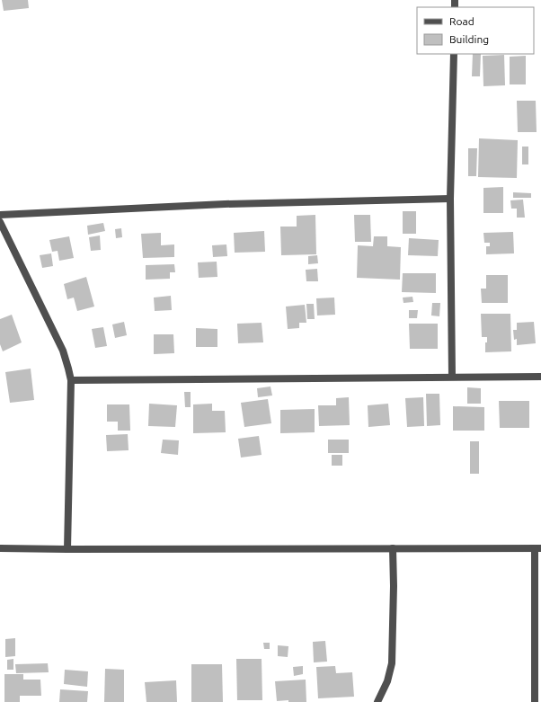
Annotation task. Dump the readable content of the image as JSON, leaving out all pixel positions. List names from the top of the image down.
{
  "legend": ["Road", "Building"]
}
